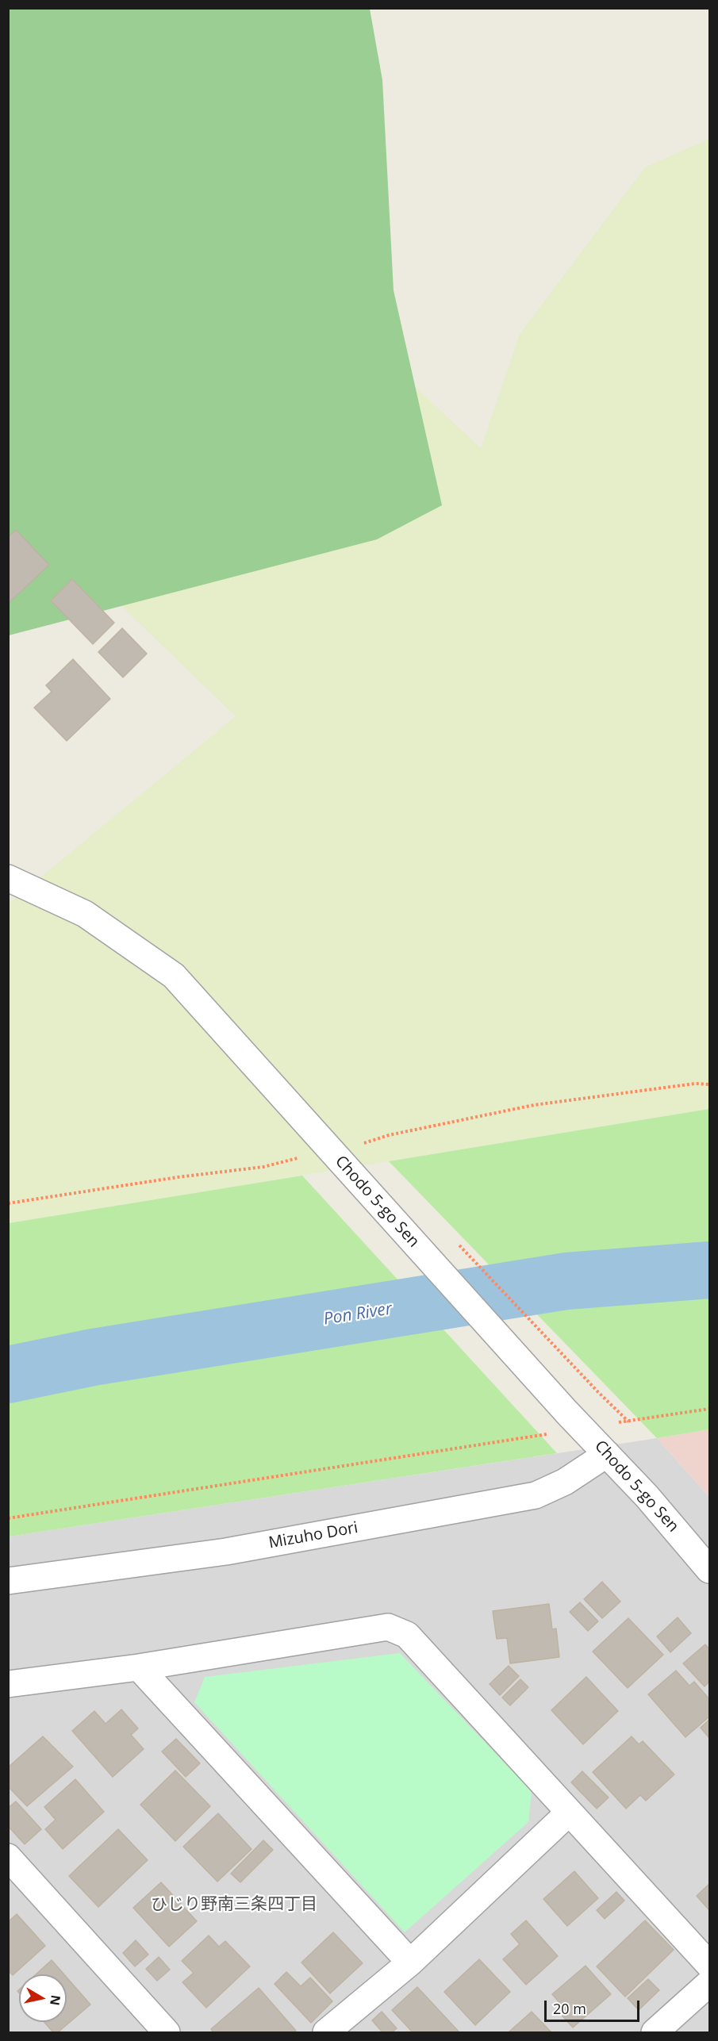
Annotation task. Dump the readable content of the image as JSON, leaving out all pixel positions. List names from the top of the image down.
{
  "streets": {
    "street": ["Chodo 5-go Sen", "Mizuho Dori"]
  },
  "crossings": [
    ["Chodo 5-go Sen", "Mizuho Dori"]
  ],
  "districts": ["ひじり野南三条四丁目"],
  "water": ["Pon River"],
  "scale_bar": "20 m",
  "north": "right"
}
